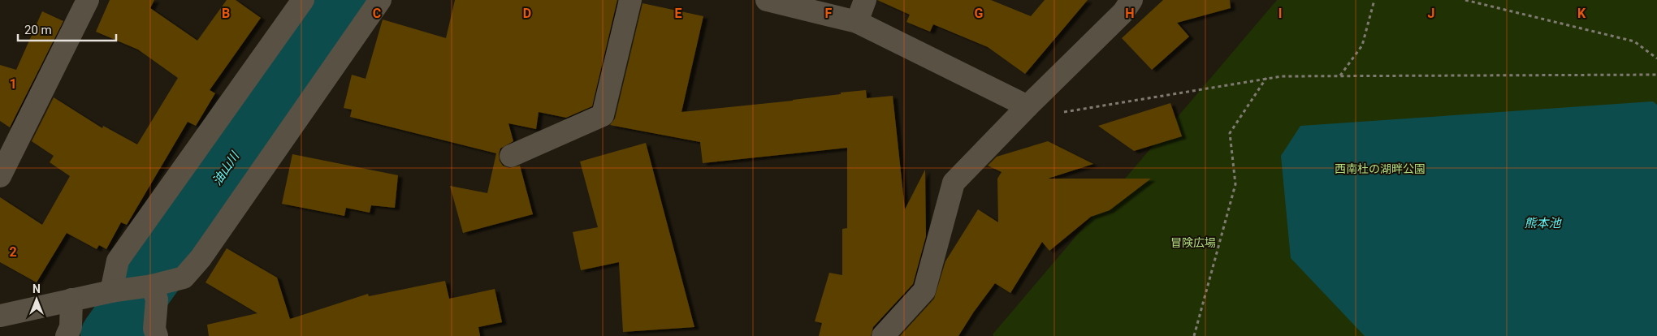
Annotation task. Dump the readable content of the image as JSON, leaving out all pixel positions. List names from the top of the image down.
{
  "water": ["油山川", "熊本池"],
  "parks": ["西南杜の湖畔公園", "冒険広場"],
  "scale_bar": "20 m",
  "north": "top",
  "grid": {
    "columns": [
      "B",
      "C",
      "D",
      "E",
      "F",
      "G",
      "H",
      "I",
      "J",
      "K"
    ],
    "rows": ["1", "2"]
  }
}
